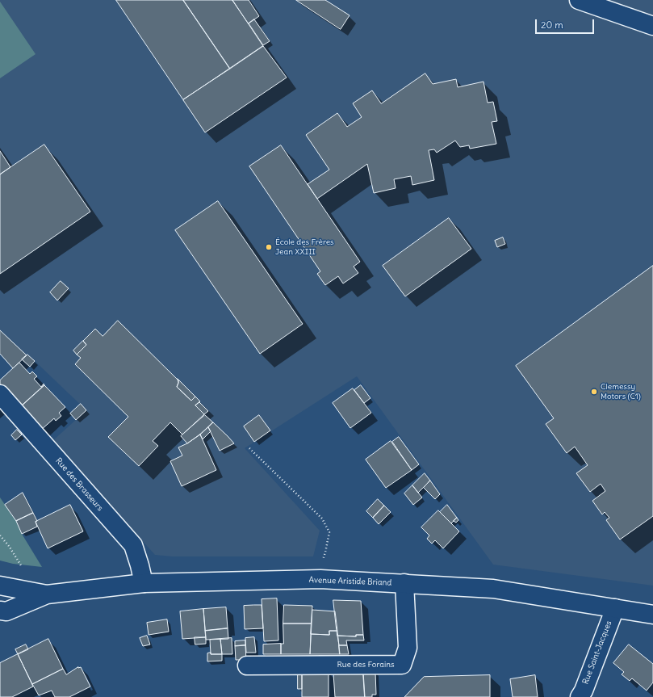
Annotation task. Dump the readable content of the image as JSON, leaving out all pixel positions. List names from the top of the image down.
{
  "streets": {
    "main road": [
      "Rue des Brasseurs",
      "Avenue Aristide Briand",
      "Rue Saint-Jacques",
      "Rue des Forains"
    ]
  },
  "crossings": [
    ["Rue des Brasseurs", "Avenue Aristide Briand"],
    ["Avenue Aristide Briand", "Rue Saint-Jacques"],
    ["Avenue Aristide Briand", "Rue des Forains"]
  ],
  "places": ["École des Frères Jean XXIII", "Clemessy Motors (C1)"],
  "scale_bar": "20 m"
}
